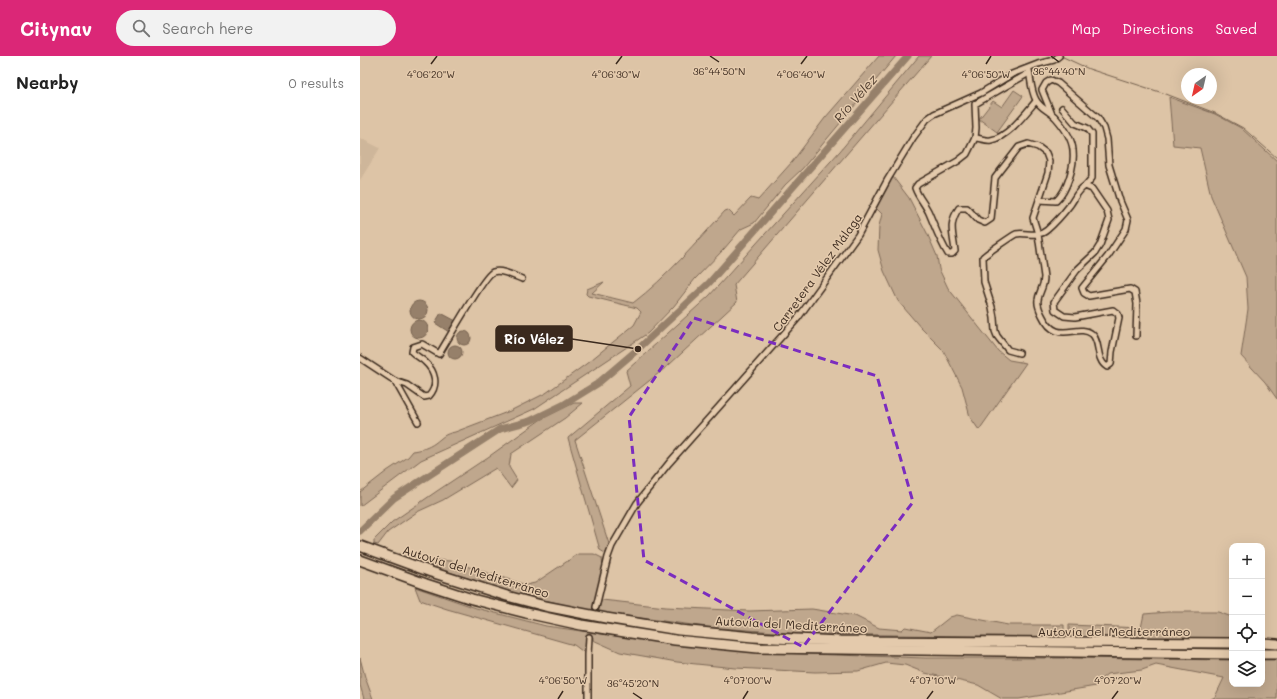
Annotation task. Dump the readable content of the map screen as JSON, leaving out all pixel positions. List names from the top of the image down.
{
  "streets": {
    "highway": ["Autovía del Mediterráneo"],
    "street": ["Carretera Vélez Málaga"]
  },
  "water": ["Río Vélez"],
  "places": ["Río Vélez"],
  "north": "bottom left",
  "page": {
    "header": "Citynav",
    "search": "Search here",
    "nav": ["Map", "Directions", "Saved"],
    "heading": ["Nearby", "0 results"],
    "map_buttons": ["+", "−"]
  },
  "coordinates": [
    "36°44'50\"N",
    "36°44'40\"N",
    "4°06'20\"W",
    "4°06'30\"W",
    "4°06'40\"W",
    "4°06'50\"W",
    "4°07'00\"W",
    "4°07'10\"W",
    "4°07'20\"W",
    "36°45'20\"N"
  ]
}
